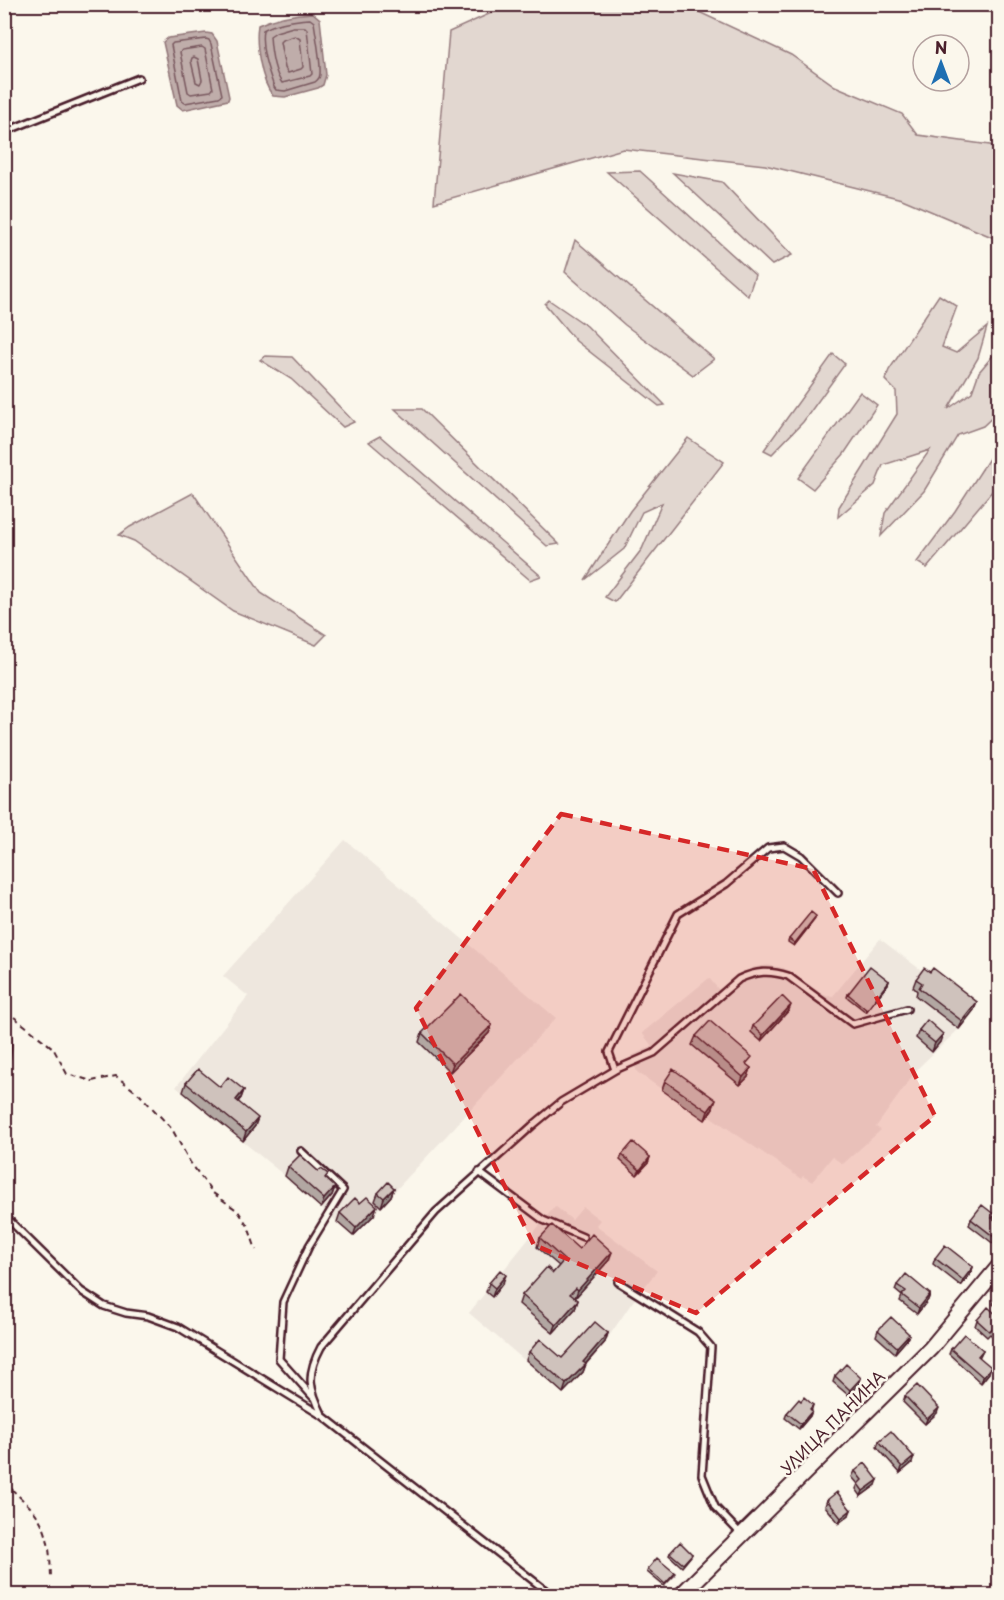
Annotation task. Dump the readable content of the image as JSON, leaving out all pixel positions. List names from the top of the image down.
{
  "streets": {
    "street": ["УЛИЦА ПАНИНА"]
  },
  "north": "top"
}
